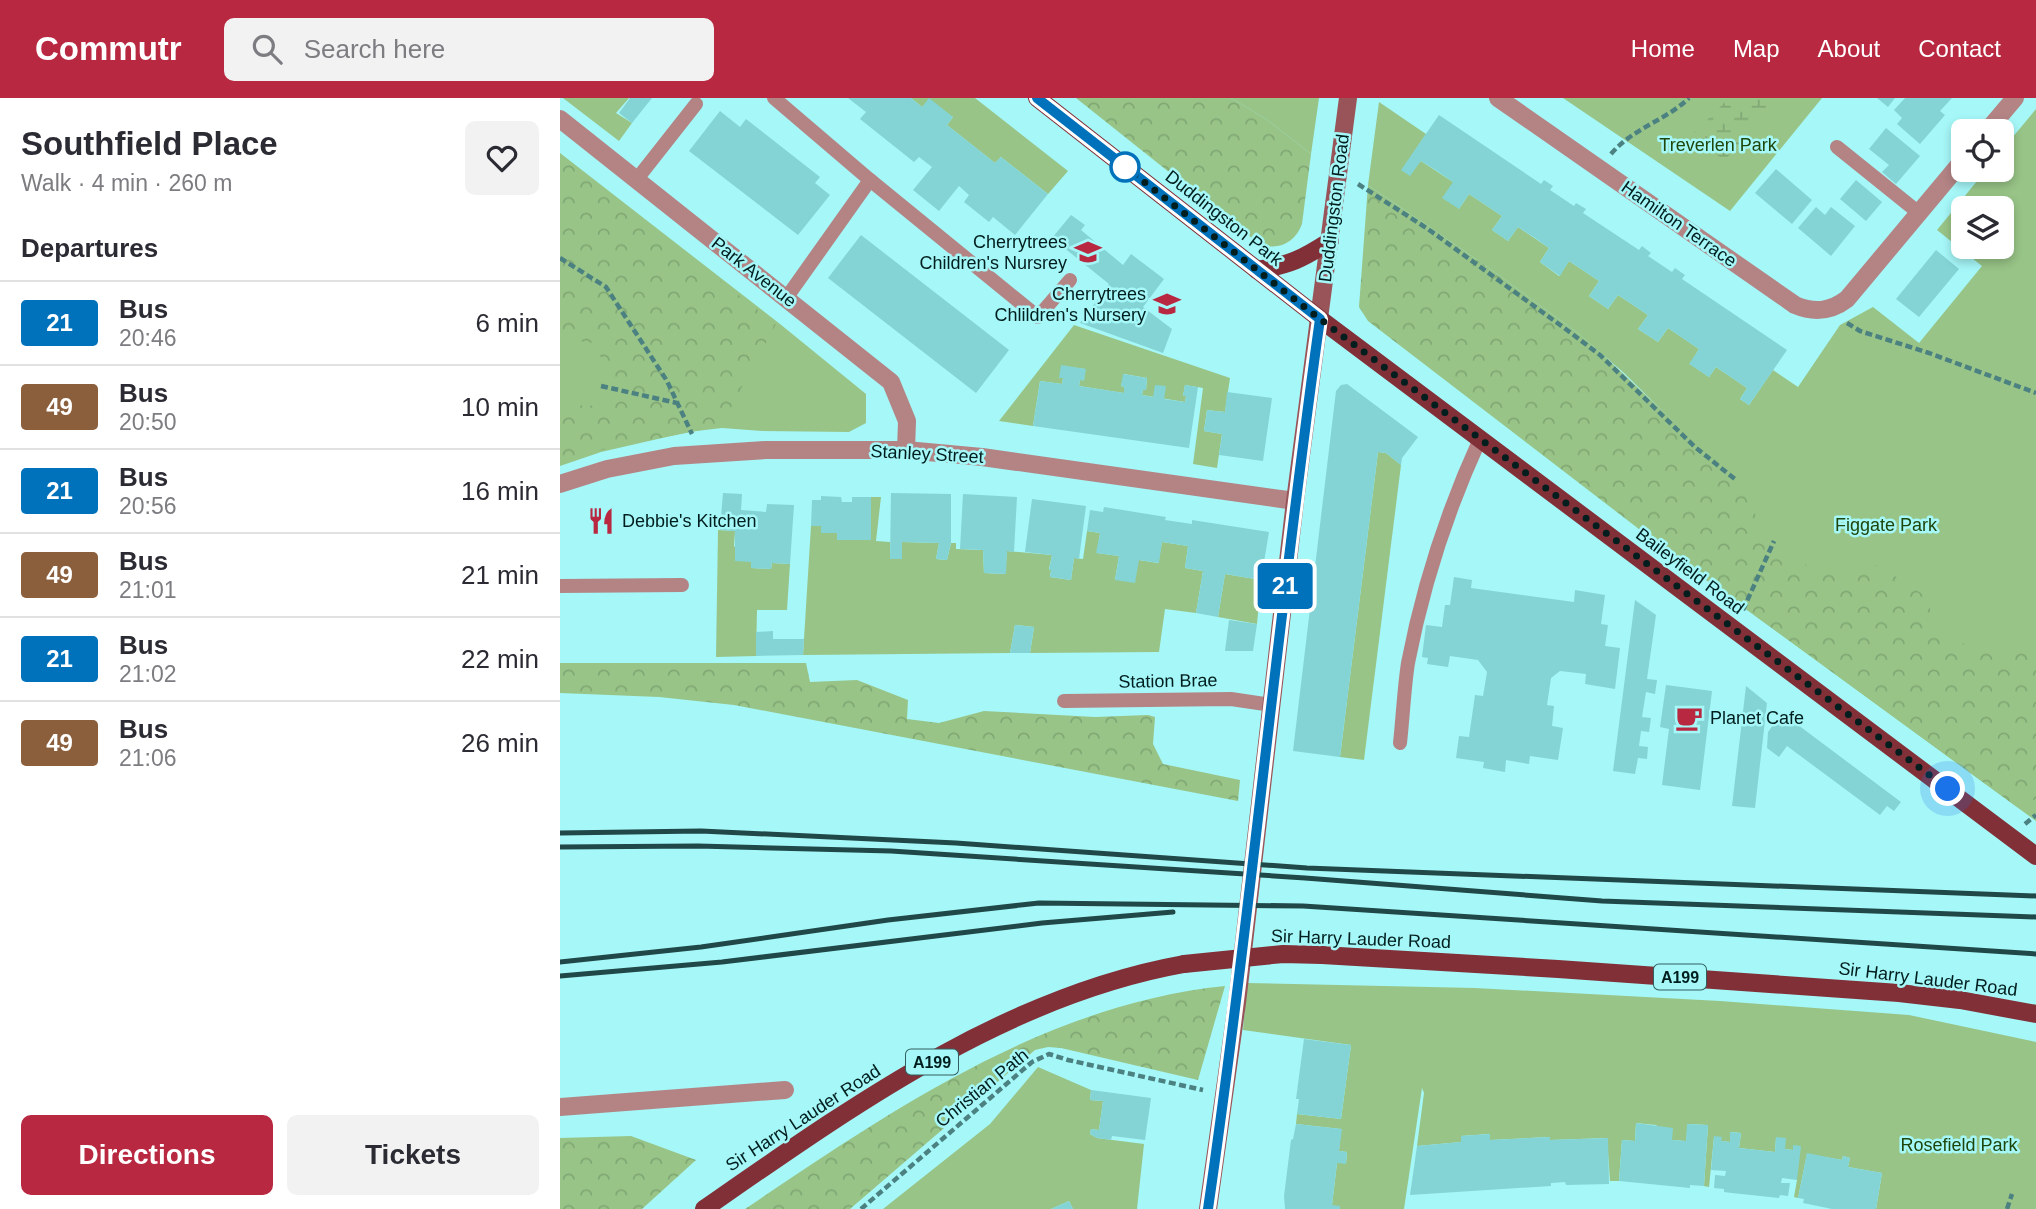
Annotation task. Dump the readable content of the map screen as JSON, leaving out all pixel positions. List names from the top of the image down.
{
  "streets": {
    "main road": [
      "Duddingston Park",
      "Baileyfield Road",
      "Sir Harry Lauder Road",
      "A199"
    ],
    "street": [
      "Duddingston Road",
      "Hamilton Terrace",
      "Park Avenue",
      "Stanley Street"
    ],
    "lane": ["Station Brae"],
    "path": ["Christian Path"]
  },
  "crossings": [
    ["Duddingston Road", "Duddingston Park"],
    ["Duddingston Road", "Stanley Street"],
    ["Duddingston Road", "Baileyfield Road"],
    ["Duddingston Road", "Station Brae"],
    ["Duddingston Road", "Christian Path"],
    ["Duddingston Park", "Baileyfield Road"],
    ["Park Avenue", "Stanley Street"]
  ],
  "parks": ["Treverlen Park", "Figgate Park", "Rosefield Park"],
  "places": {
    "school or university": ["Cherrytrees Children's Nursrey", "Cherrytrees Chlildren's Nursery"],
    "restaurant": ["Debbie's Kitchen"],
    "cafe": ["Planet Cafe"]
  },
  "lines": ["bus line 21"],
  "page": {
    "header": "Commutr",
    "search": "Search here",
    "nav": [
      "Home",
      "Map",
      "About",
      "Contact"
    ],
    "heading": [
      ["Southfield Place", "Walk · 4 min · 260 m"],
      "Departures"
    ],
    "on_map": "21",
    "list": [
      {
        "mark": "21",
        "name": "Bus",
        "note": "20:46",
        "value": "6 min"
      },
      {
        "mark": "49",
        "name": "Bus",
        "note": "20:50",
        "value": "10 min"
      },
      {
        "mark": "21",
        "name": "Bus",
        "note": "20:56",
        "value": "16 min"
      },
      {
        "mark": "49",
        "name": "Bus",
        "note": "21:01",
        "value": "21 min"
      },
      {
        "mark": "21",
        "name": "Bus",
        "note": "21:02",
        "value": "22 min"
      },
      {
        "mark": "49",
        "name": "Bus",
        "note": "21:06",
        "value": "26 min"
      }
    ],
    "buttons": ["Directions", "Tickets"]
  }
}
